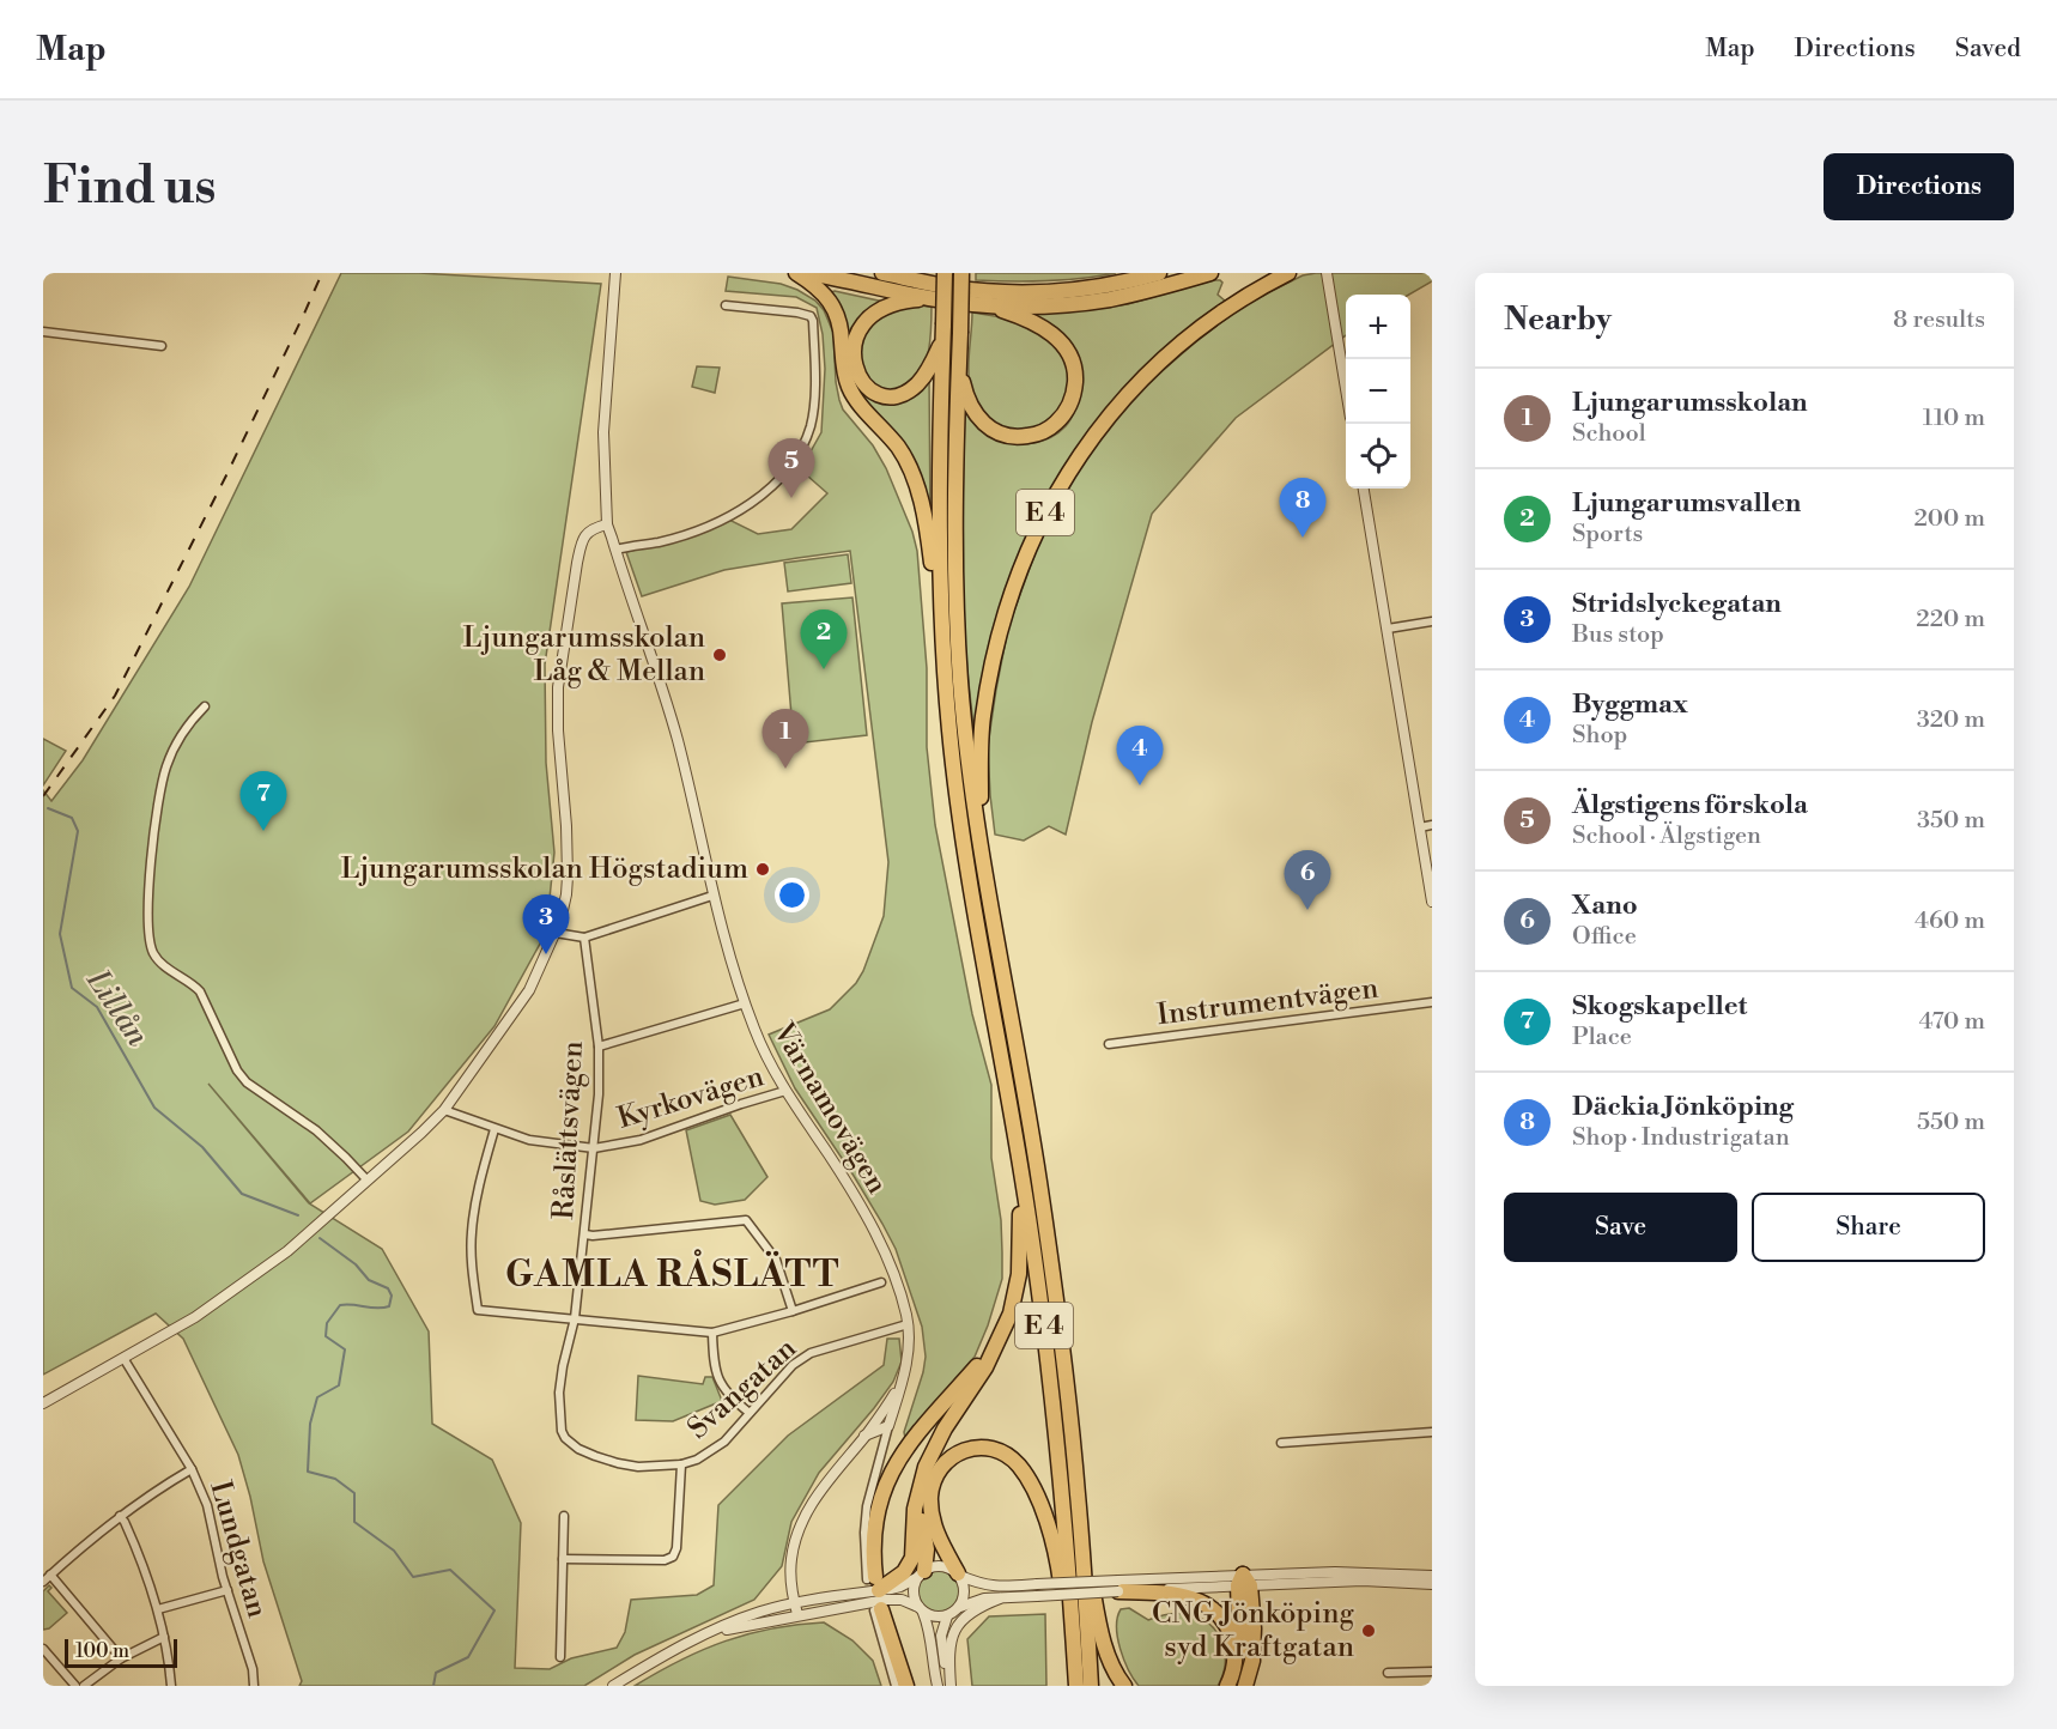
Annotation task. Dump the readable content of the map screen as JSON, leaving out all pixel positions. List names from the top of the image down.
{
  "streets": {
    "highway": ["E 4"],
    "street": [
      "Instrumentvägen",
      "Kyrkovägen",
      "Värnamovägen",
      "Råslättsvägen",
      "Svangatan",
      "Lundgatan"
    ]
  },
  "crossings": [
    ["Kyrkovägen", "Värnamovägen"],
    ["Kyrkovägen", "Råslättsvägen"],
    ["Värnamovägen", "Svangatan"],
    ["Råslättsvägen", "Svangatan"]
  ],
  "districts": ["GAMLA RÅSLÄTT"],
  "water": ["Lillån"],
  "places": ["Ljungarumsskolan Låg & Mellan", "Ljungarumsskolan Högstadium", "CNG Jönköping syd Kraftgatan"],
  "scale_bar": "100 m",
  "page": {
    "header": "Map",
    "nav": ["Map", "Directions", "Saved"],
    "buttons": [
      "Directions",
      ["Save", "Share"]
    ],
    "title": "Find us",
    "heading": ["Nearby", "8 results"],
    "map_buttons": ["+", "−"],
    "list": [
      {
        "mark": "1",
        "name": "Ljungarumsskolan",
        "note": "School",
        "value": "110 m"
      },
      {
        "mark": "2",
        "name": "Ljungarumsvallen",
        "note": "Sports",
        "value": "200 m"
      },
      {
        "mark": "3",
        "name": "Stridslyckegatan",
        "note": "Bus stop",
        "value": "220 m"
      },
      {
        "mark": "4",
        "name": "Byggmax",
        "note": "Shop",
        "value": "320 m"
      },
      {
        "mark": "5",
        "name": "Älgstigens förskola",
        "note": "School · Älgstigen",
        "value": "350 m"
      },
      {
        "mark": "6",
        "name": "Xano",
        "note": "Office",
        "value": "460 m"
      },
      {
        "mark": "7",
        "name": "Skogskapellet",
        "note": "Place",
        "value": "470 m"
      },
      {
        "mark": "8",
        "name": "Däckia Jönköping",
        "note": "Shop · Industrigatan",
        "value": "550 m"
      }
    ],
    "pins": [
      "5",
      "8",
      "2",
      "1",
      "4",
      "7",
      "6",
      "3"
    ],
    "scale": "100 m"
  }
}
